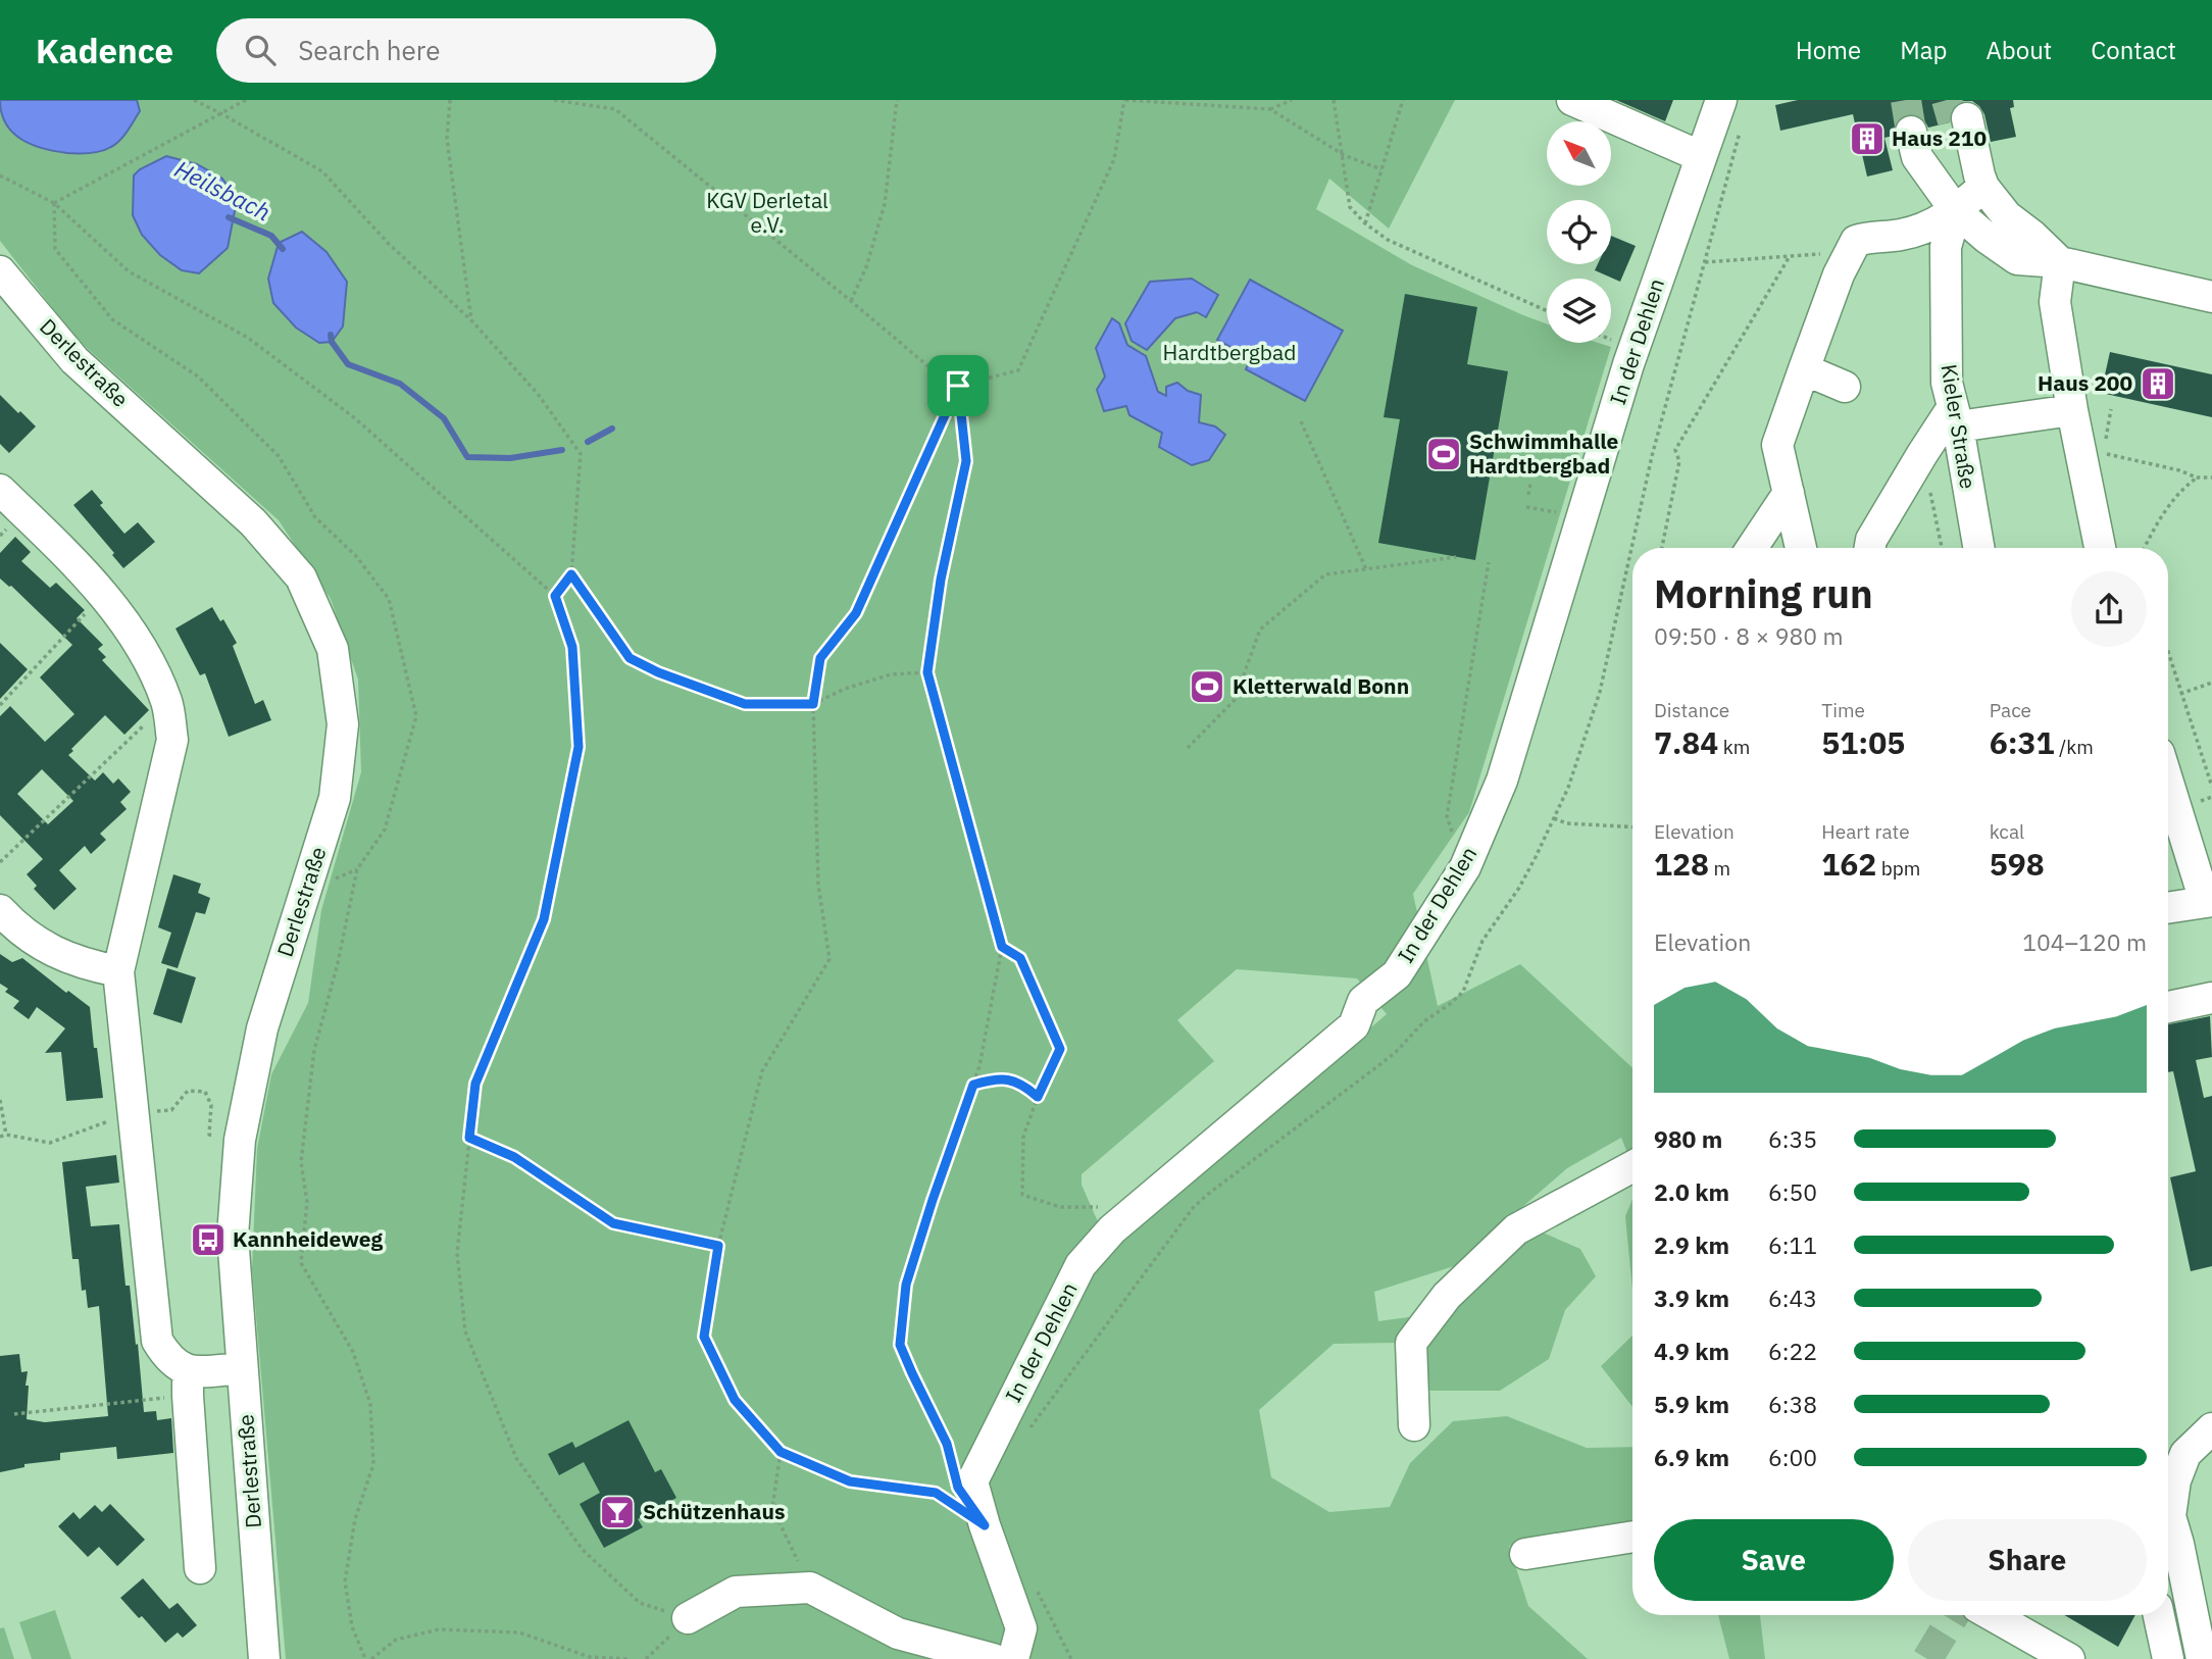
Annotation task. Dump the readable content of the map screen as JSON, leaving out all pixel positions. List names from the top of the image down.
{
  "streets": {
    "street": ["In der Dehlen", "Derlestraße", "Kieler Straße"]
  },
  "water": ["Heilsbach"],
  "parks": ["KGV Derletal e.V.", "Hardtbergbad"],
  "places": {
    "building": ["Haus 210", "Haus 200"],
    "sports": ["Schwimmhalle Hardtbergbad", "Kletterwald Bonn"],
    "bus stop": ["Kannheideweg"],
    "bar": ["Schützenhaus"]
  },
  "north": "top left",
  "page": {
    "header": "Kadence",
    "search": "Search here",
    "nav": [
      "Home",
      "Map",
      "About",
      "Contact"
    ],
    "heading": ["Morning run", "09:50 · 8 × 980 m"],
    "stats": [
      ["Distance", "7.84 km"],
      ["Time", "51:05"],
      ["Pace", "6:31 /km"],
      ["Elevation", "128 m"],
      ["Heart rate", "162 bpm"],
      ["kcal", "598"]
    ],
    "chart": ["Elevation", "104–120 m"],
    "list": [
      {
        "name": "980 m",
        "note": "6:35"
      },
      {
        "name": "2.0 km",
        "note": "6:50"
      },
      {
        "name": "2.9 km",
        "note": "6:11"
      },
      {
        "name": "3.9 km",
        "note": "6:43"
      },
      {
        "name": "4.9 km",
        "note": "6:22"
      },
      {
        "name": "5.9 km",
        "note": "6:38"
      },
      {
        "name": "6.9 km",
        "note": "6:00"
      }
    ],
    "buttons": ["Save", "Share"]
  }
}
